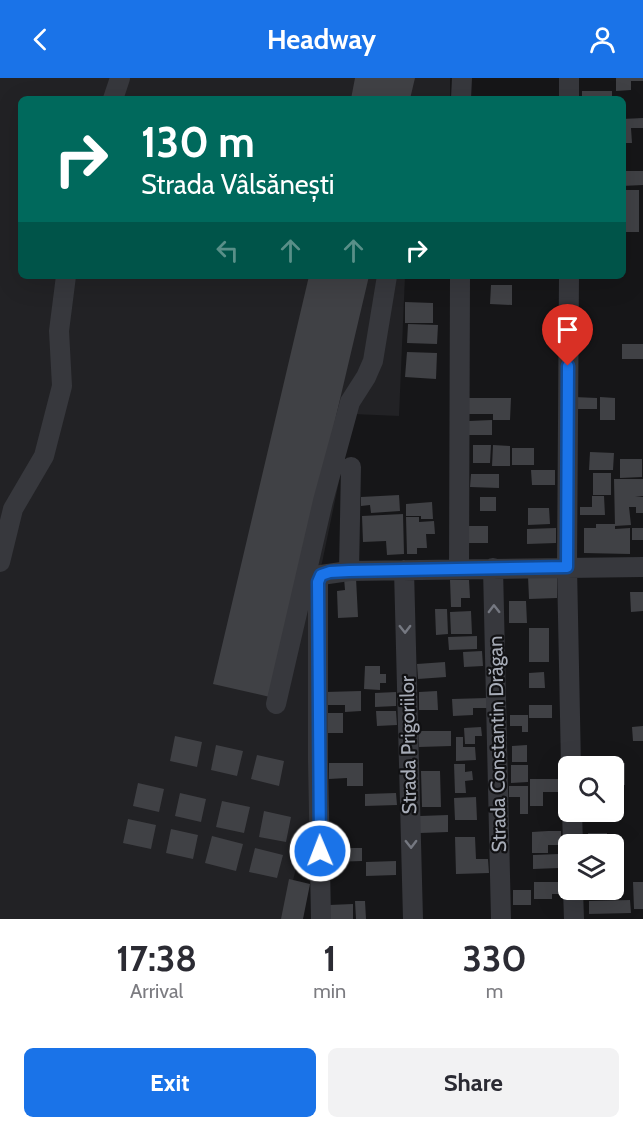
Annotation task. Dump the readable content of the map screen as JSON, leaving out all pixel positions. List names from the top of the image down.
{
  "streets": {
    "street": ["Strada Constantin Drăgan", "Strada Prigoriilor"]
  },
  "page": {
    "header": "Headway",
    "turn": ["130 m", "Strada Vâlsănești"],
    "eta": [
      "17:38",
      "Arrival",
      "1",
      "min",
      "330",
      "m"
    ],
    "buttons": ["Exit", "Share"]
  }
}
